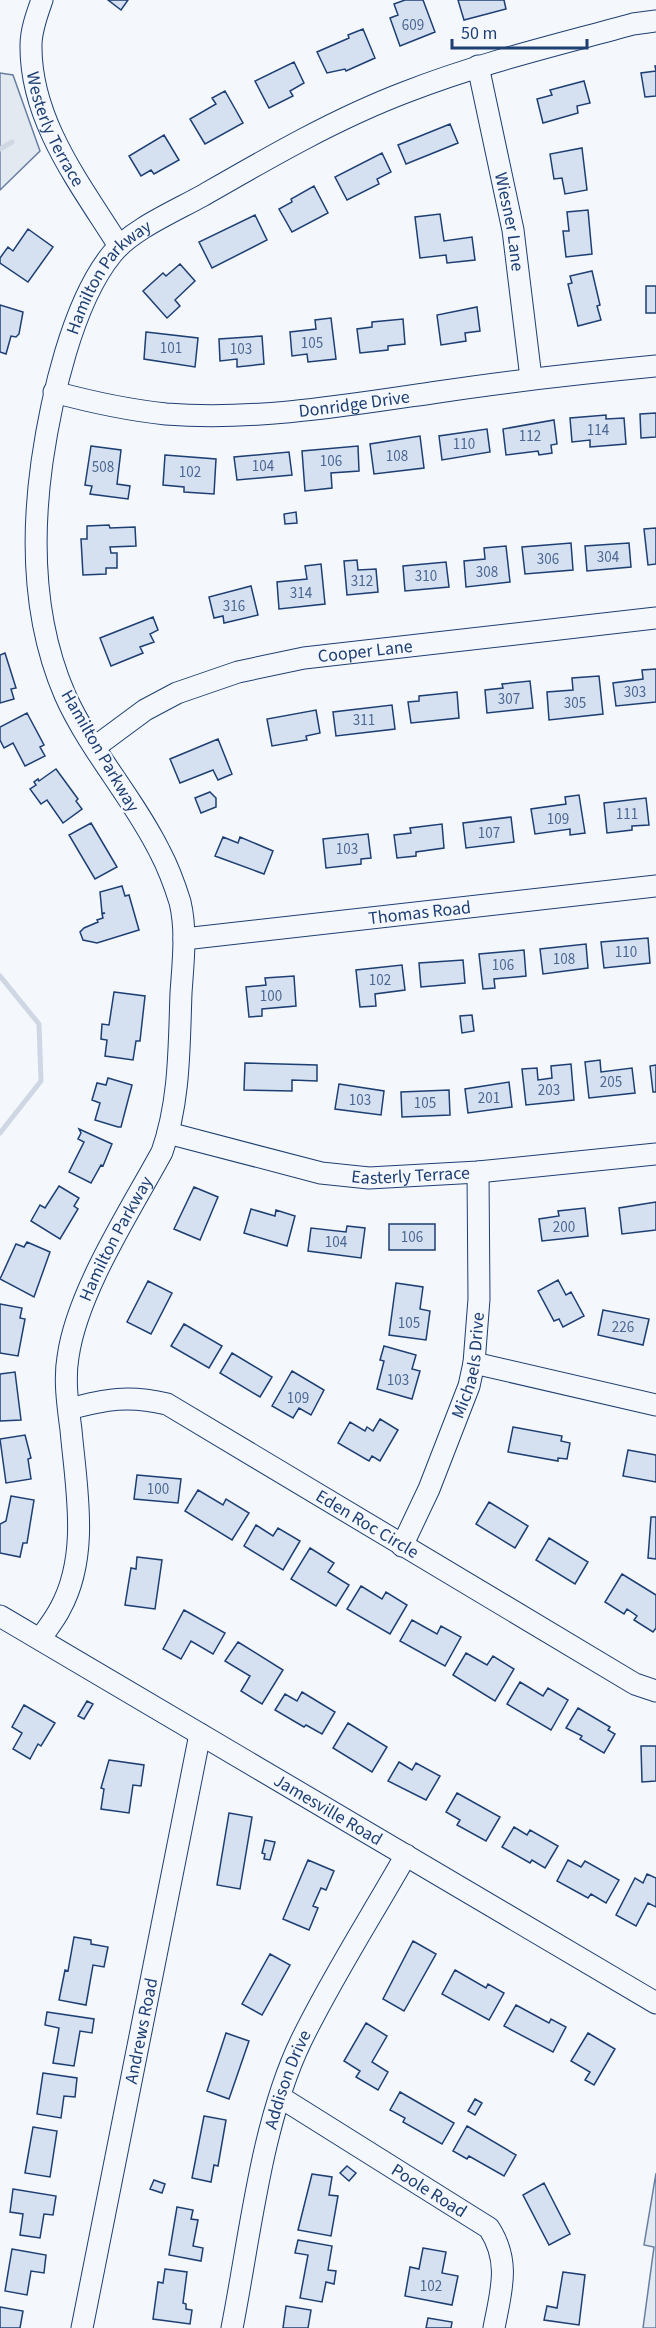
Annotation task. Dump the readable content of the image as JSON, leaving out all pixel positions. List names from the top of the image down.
{
  "streets": {
    "street": [
      "Westerly Terrace",
      "Wiesner Lane",
      "Hamilton Parkway",
      "Donridge Drive",
      "Cooper Lane",
      "Thomas Road",
      "Easterly Terrace",
      "Michaels Drive",
      "Eden Roc Circle",
      "Jamesville Road",
      "Andrews Road",
      "Addison Drive",
      "Poole Road"
    ]
  },
  "crossings": [
    ["Westerly Terrace", "Hamilton Parkway"],
    ["Wiesner Lane", "Hamilton Parkway"],
    ["Wiesner Lane", "Donridge Drive"],
    ["Hamilton Parkway", "Donridge Drive"],
    ["Hamilton Parkway", "Cooper Lane"],
    ["Hamilton Parkway", "Thomas Road"],
    ["Hamilton Parkway", "Easterly Terrace"],
    ["Hamilton Parkway", "Eden Roc Circle"],
    ["Hamilton Parkway", "Jamesville Road"],
    ["Easterly Terrace", "Michaels Drive"],
    ["Michaels Drive", "Eden Roc Circle"],
    ["Jamesville Road", "Andrews Road"],
    ["Jamesville Road", "Addison Drive"],
    ["Addison Drive", "Poole Road"]
  ],
  "house_numbers": [
    "609",
    "105",
    "101",
    "103",
    "114",
    "112",
    "110",
    "108",
    "106",
    "104",
    "508",
    "102",
    "304",
    "306",
    "308",
    "310",
    "312",
    "314",
    "316",
    "303",
    "307",
    "305",
    "311",
    "111",
    "109",
    "107",
    "103",
    "110",
    "108",
    "106",
    "102",
    "100",
    "205",
    "203",
    "201",
    "103",
    "105",
    "200",
    "106",
    "104",
    "105",
    "226",
    "103",
    "109",
    "100",
    "102"
  ],
  "scale_bar": "50 m"
}
